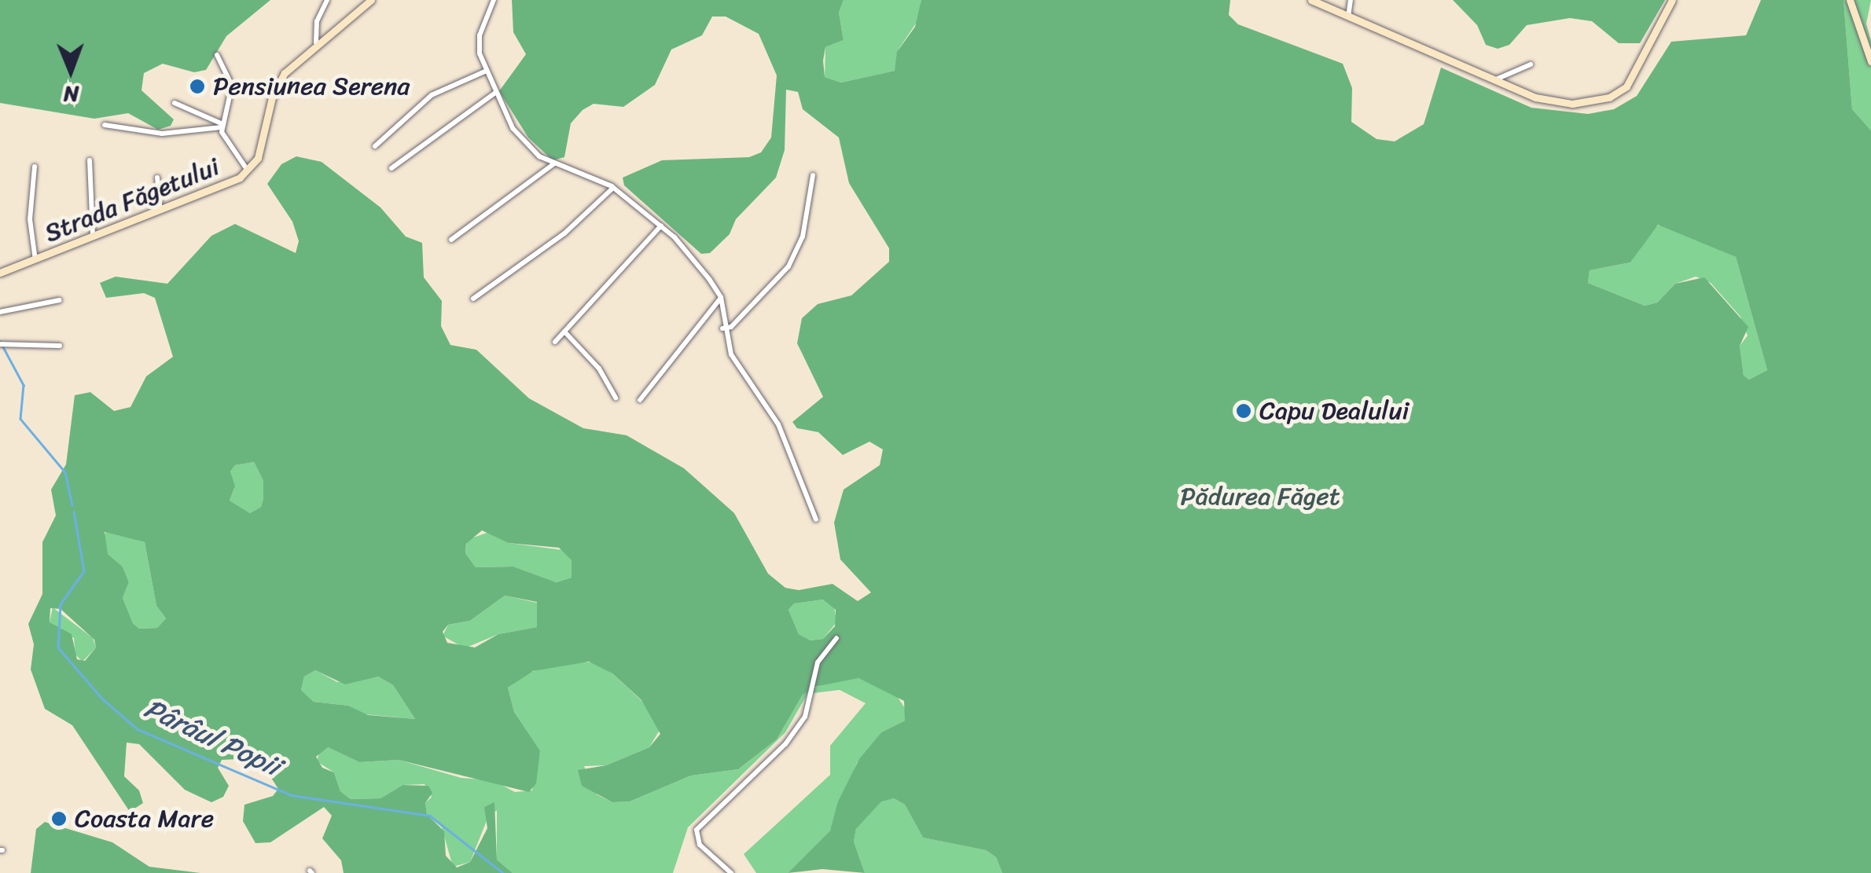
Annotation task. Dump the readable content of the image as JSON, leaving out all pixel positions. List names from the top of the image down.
{
  "streets": {
    "main road": ["Strada Făgetului"]
  },
  "water": ["Pârâul Popii"],
  "parks": ["Pădurea Făget"],
  "places": ["Pensiunea Serena", "Capu Dealului", "Coasta Mare"],
  "north": "bottom"
}
